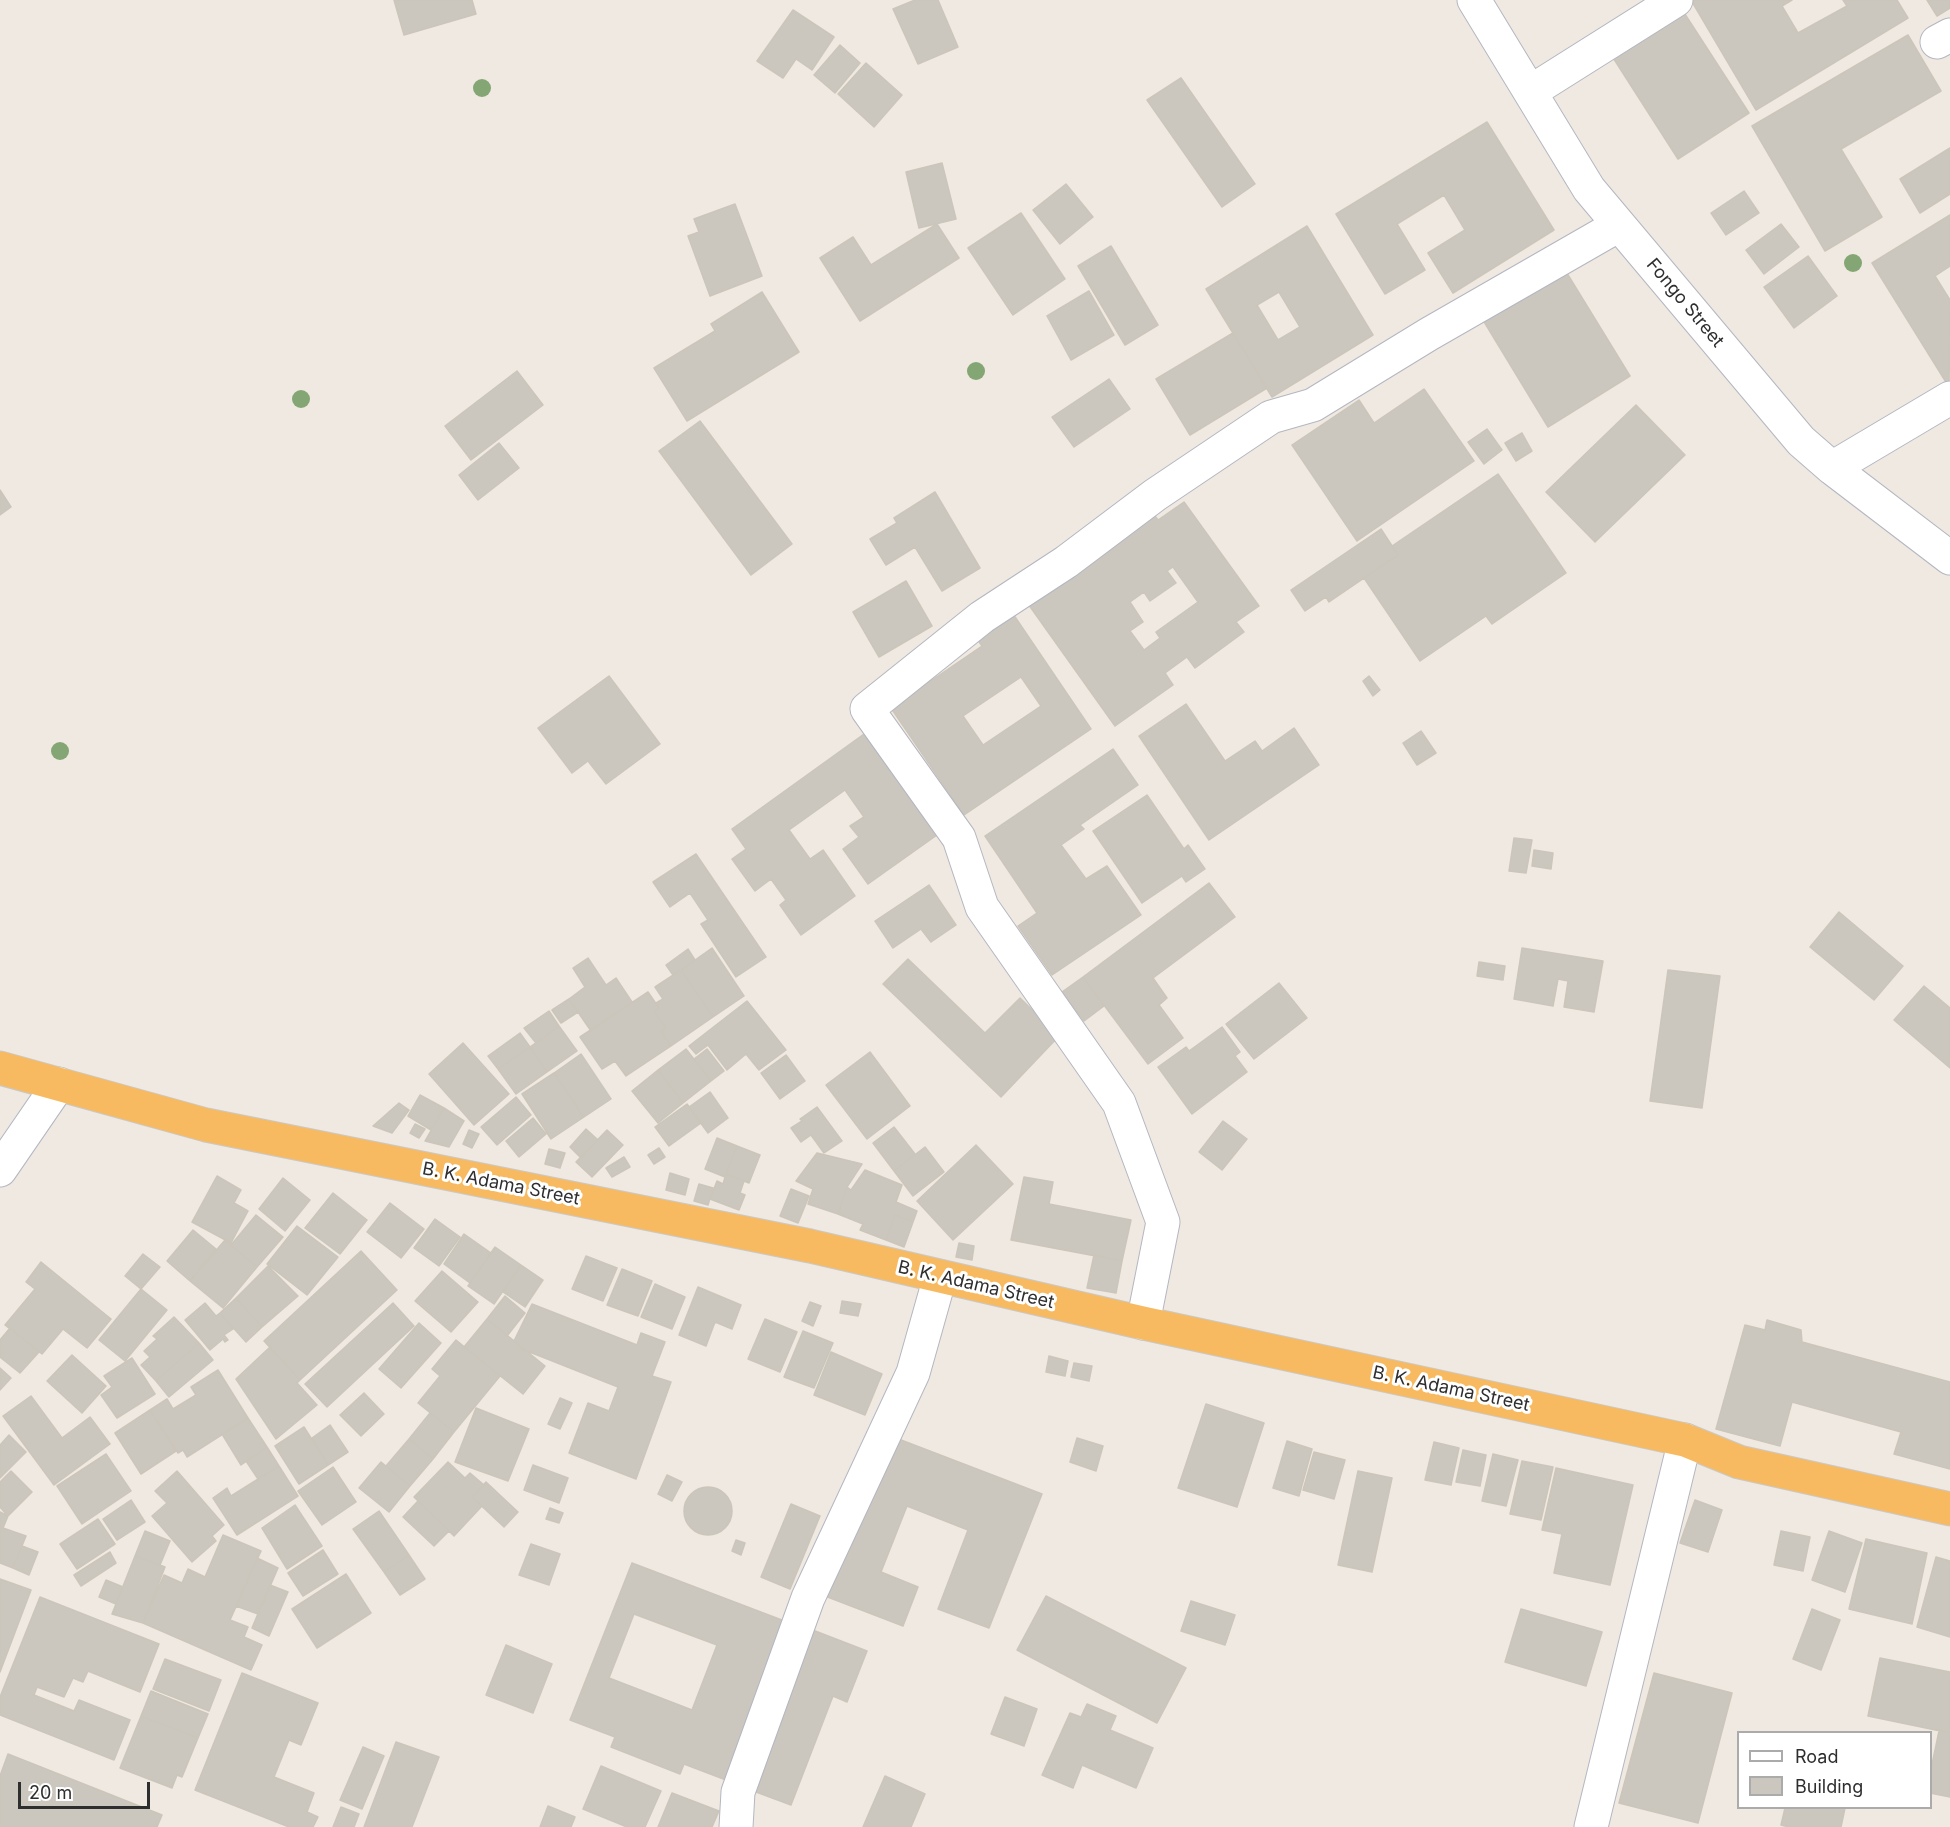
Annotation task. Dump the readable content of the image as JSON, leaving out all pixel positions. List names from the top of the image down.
{
  "streets": {
    "highway": ["B. K. Adama Street"],
    "street": ["Fongo Street"]
  },
  "legend": ["Road", "Building"],
  "scale_bar": "20 m"
}
